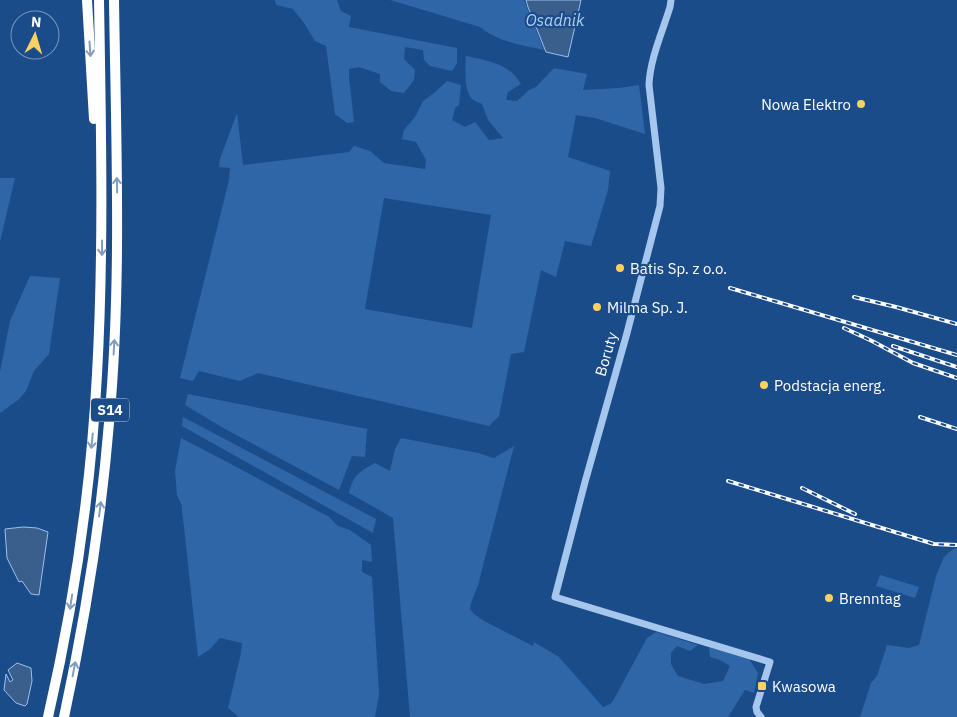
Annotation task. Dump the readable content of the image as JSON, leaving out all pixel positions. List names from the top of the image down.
{
  "streets": {
    "highway": ["S14"],
    "street": ["Boruty"]
  },
  "water": ["Osadnik"],
  "places": {
    "other": [
      "Nowa Elektro",
      "Batis Sp. z o.o.",
      "Milma Sp. J.",
      "Podstacja energ.",
      "Brenntag"
    ],
    "transit": ["Kwasowa"]
  },
  "north": "top"
}
